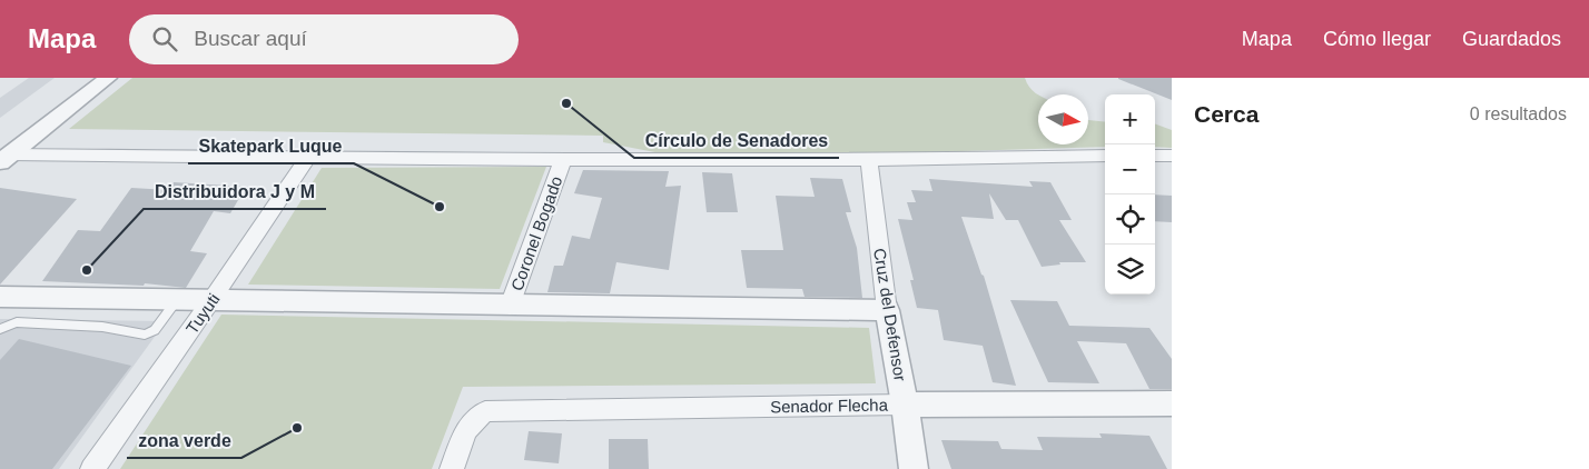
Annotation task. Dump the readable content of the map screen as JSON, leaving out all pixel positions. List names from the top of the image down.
{
  "streets": {
    "street": [
      "Coronel Bogado",
      "Tuyuti",
      "Cruz del Defensor",
      "Senador Flecha"
    ]
  },
  "crossings": [
    ["Cruz del Defensor", "Senador Flecha"]
  ],
  "places": [
    "Círculo de Senadores",
    "Skatepark Luque",
    "Distribuidora J y M",
    "zona verde"
  ],
  "north": "right",
  "page": {
    "header": "Mapa",
    "search": "Buscar aquí",
    "nav": ["Mapa", "Cómo llegar", "Guardados"],
    "heading": ["Cerca", "0 resultados"],
    "map_buttons": ["+", "−"]
  }
}
